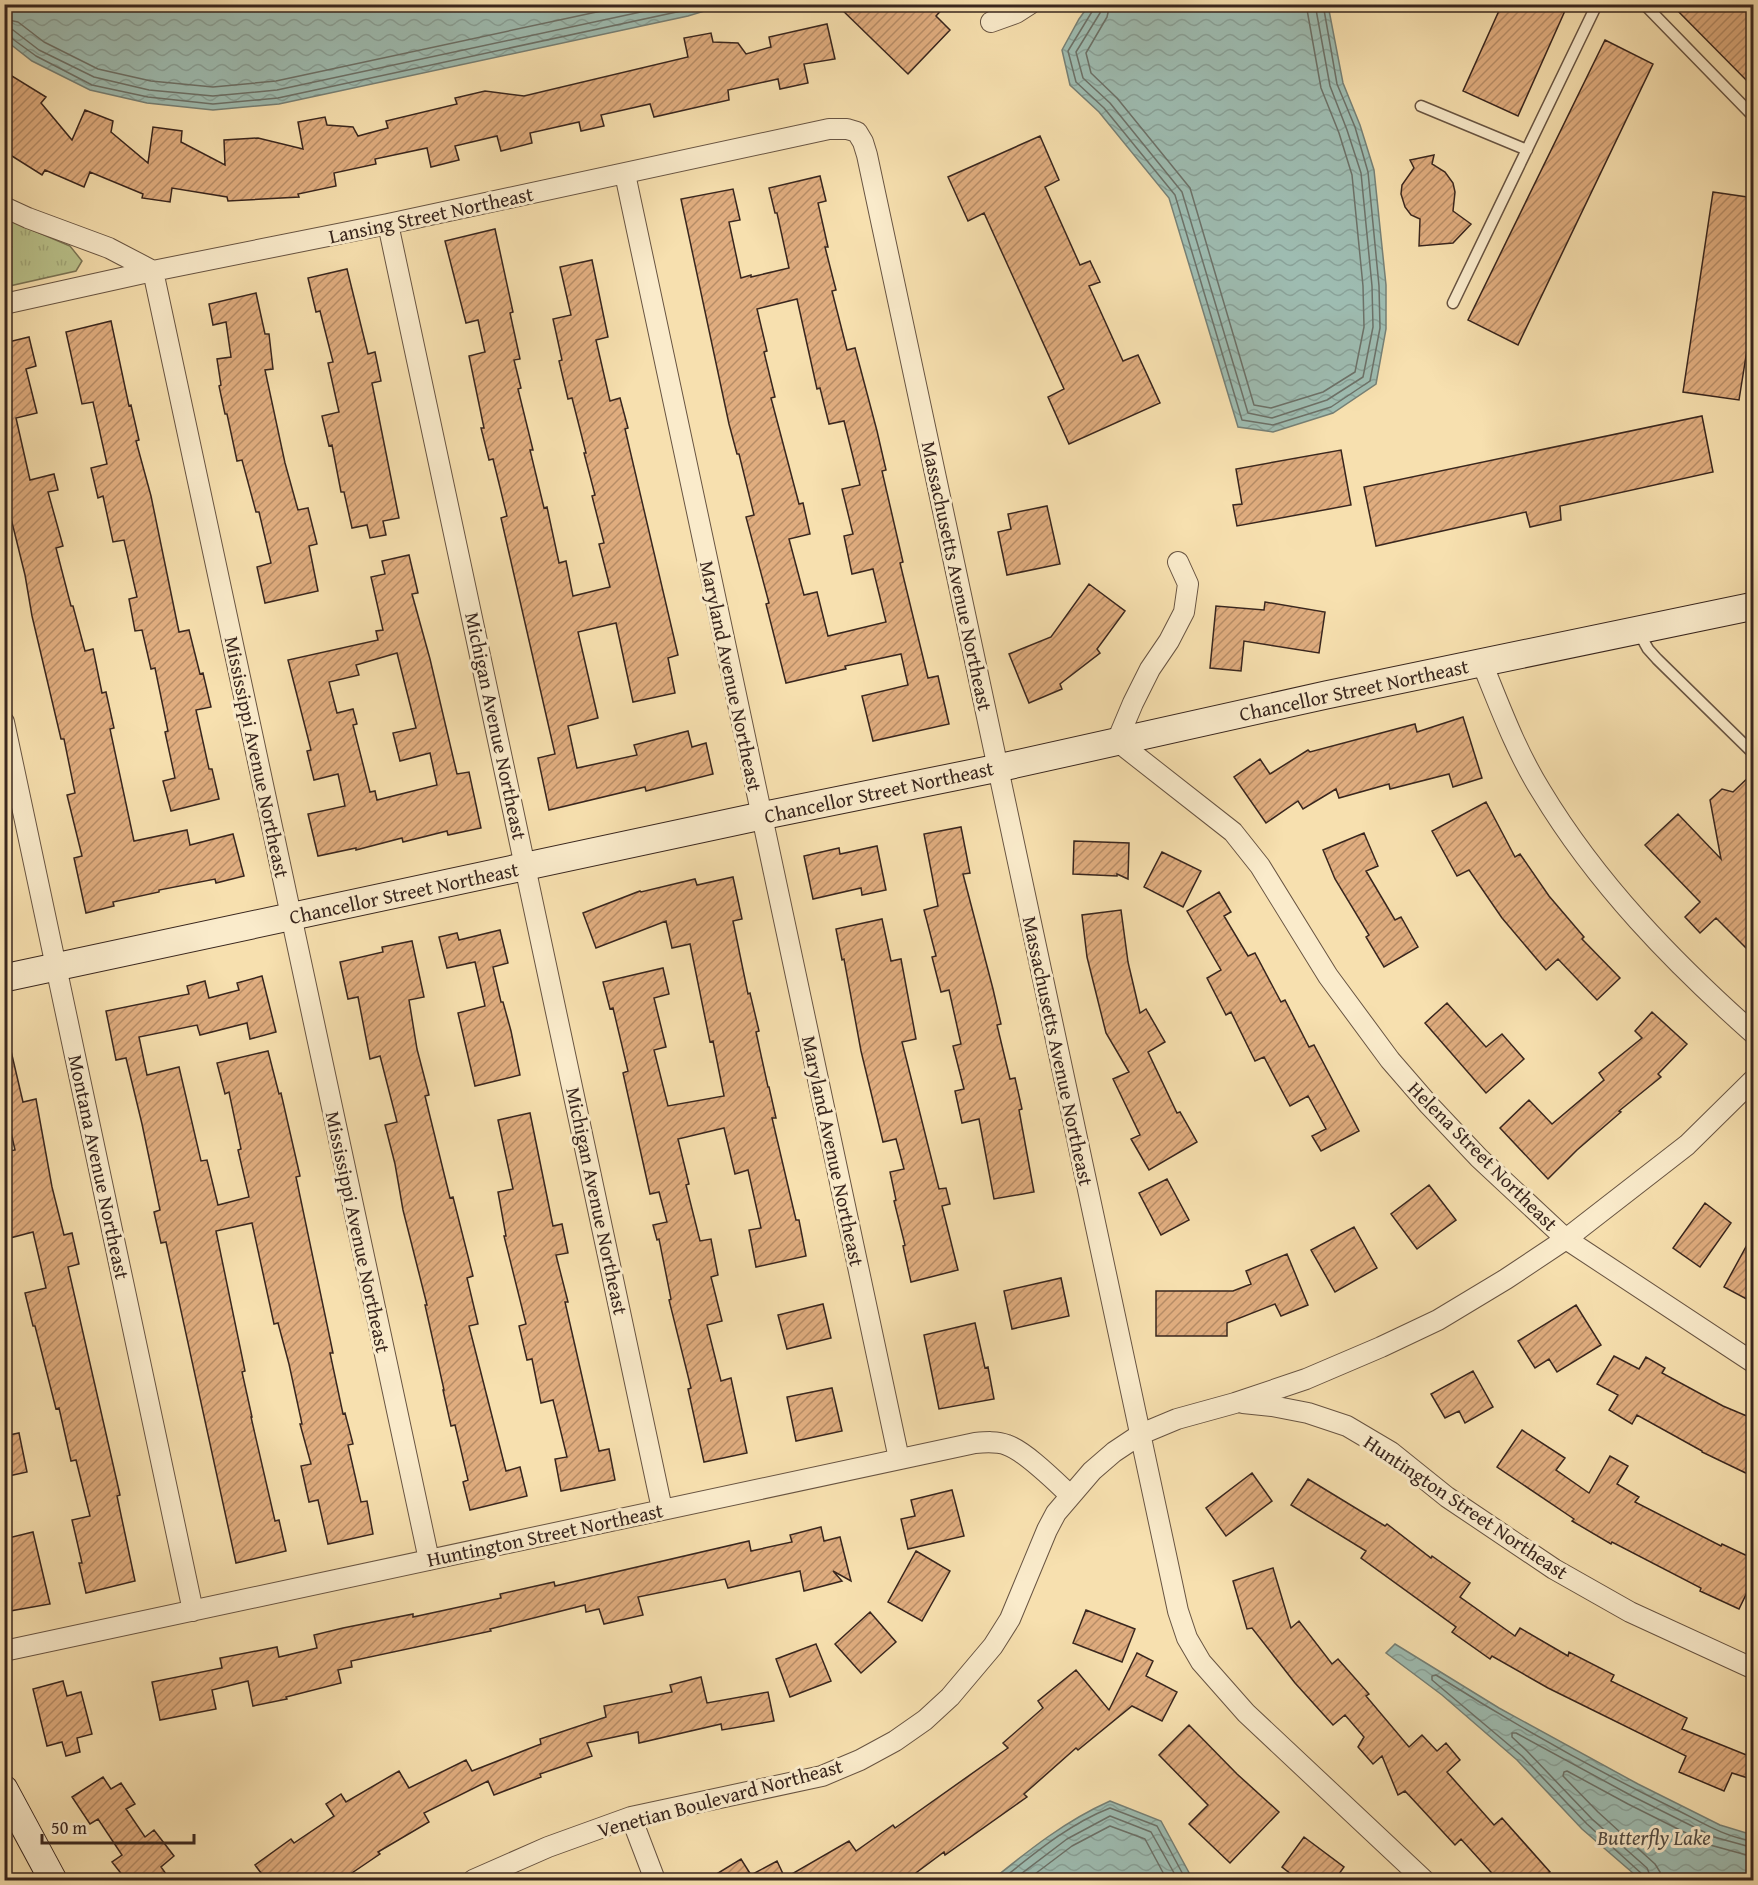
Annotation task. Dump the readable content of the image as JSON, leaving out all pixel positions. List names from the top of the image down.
{
  "streets": {
    "street": [
      "Lansing Street Northeast",
      "Massachusetts Avenue Northeast",
      "Maryland Avenue Northeast",
      "Chancellor Street Northeast",
      "Michigan Avenue Northeast",
      "Mississippi Avenue Northeast",
      "Helena Street Northeast",
      "Montana Avenue Northeast",
      "Huntington Street Northeast",
      "Venetian Boulevard Northeast"
    ]
  },
  "crossings": [
    ["Lansing Street Northeast", "Massachusetts Avenue Northeast"],
    ["Lansing Street Northeast", "Maryland Avenue Northeast"],
    ["Lansing Street Northeast", "Michigan Avenue Northeast"],
    ["Lansing Street Northeast", "Mississippi Avenue Northeast"],
    ["Massachusetts Avenue Northeast", "Chancellor Street Northeast"],
    ["Massachusetts Avenue Northeast", "Venetian Boulevard Northeast"],
    ["Maryland Avenue Northeast", "Chancellor Street Northeast"],
    ["Maryland Avenue Northeast", "Huntington Street Northeast"],
    ["Chancellor Street Northeast", "Michigan Avenue Northeast"],
    ["Chancellor Street Northeast", "Mississippi Avenue Northeast"],
    ["Chancellor Street Northeast", "Helena Street Northeast"],
    ["Chancellor Street Northeast", "Montana Avenue Northeast"],
    ["Michigan Avenue Northeast", "Huntington Street Northeast"],
    ["Mississippi Avenue Northeast", "Huntington Street Northeast"],
    ["Helena Street Northeast", "Venetian Boulevard Northeast"],
    ["Montana Avenue Northeast", "Huntington Street Northeast"],
    ["Huntington Street Northeast", "Venetian Boulevard Northeast"]
  ],
  "water": ["Butterfly Lake"],
  "scale_bar": "50 m"
}
